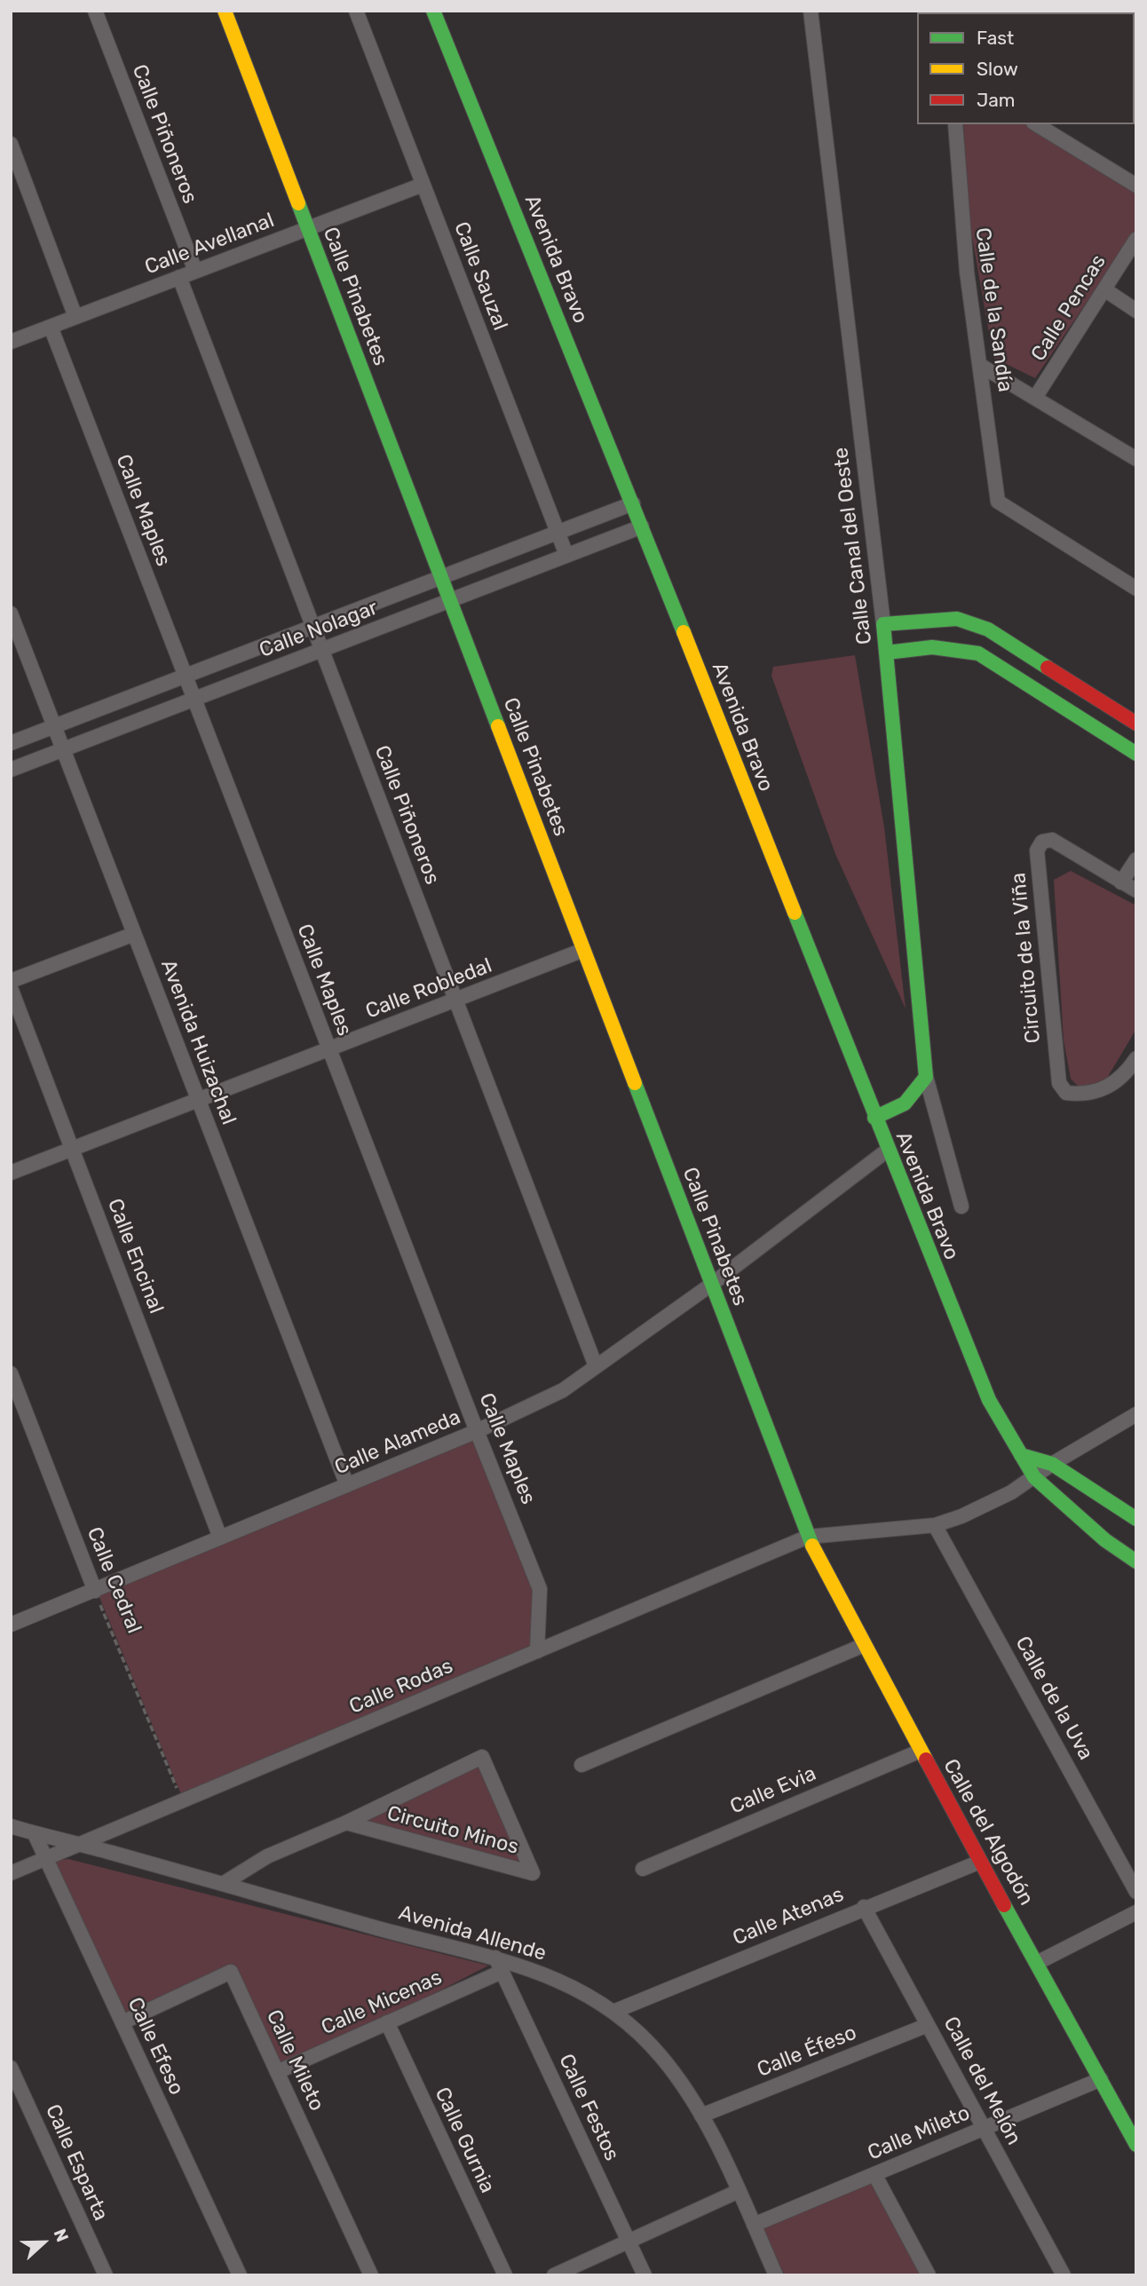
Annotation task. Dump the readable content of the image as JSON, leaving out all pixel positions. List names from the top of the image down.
{
  "streets": {
    "street": [
      "Calle Piñoneros",
      "Calle Avellanal",
      "Avenida Bravo",
      "Calle Sauzal",
      "Calle Pinabetes",
      "Calle Pencas",
      "Calle de la Sandía",
      "Calle Maples",
      "Calle Canal del Oeste",
      "Calle Nolagar",
      "Circuito de la Viña",
      "Calle Robledal",
      "Avenida Huizachal",
      "Calle Encinal",
      "Calle Alameda",
      "Calle Cedral",
      "Calle Rodas",
      "Calle de la Uva",
      "Calle Evia",
      "Circuito Minos",
      "Calle del Algodón",
      "Calle Atenas",
      "Avenida Allende",
      "Calle Micenas",
      "Calle Efeso",
      "Calle Éfeso",
      "Calle Mileto",
      "Calle del Melón",
      "Calle Festos",
      "Calle Gurnia",
      "Calle Esparta"
    ]
  },
  "crossings": [
    ["Calle Piñoneros", "Calle Avellanal"],
    ["Calle Piñoneros", "Calle Nolagar"],
    ["Calle Piñoneros", "Calle Robledal"],
    ["Calle Piñoneros", "Calle Alameda"],
    ["Calle Avellanal", "Calle Sauzal"],
    ["Calle Avellanal", "Calle Pinabetes"],
    ["Calle Avellanal", "Calle Maples"],
    ["Avenida Bravo", "Calle Nolagar"],
    ["Avenida Bravo", "Calle Alameda"],
    ["Avenida Bravo", "Calle Rodas"],
    ["Calle Sauzal", "Calle Nolagar"],
    ["Calle Pinabetes", "Calle Nolagar"],
    ["Calle Pinabetes", "Calle Robledal"],
    ["Calle Pinabetes", "Calle Alameda"],
    ["Calle Pinabetes", "Calle Rodas"],
    ["Calle Pinabetes", "Calle del Algodón"],
    ["Calle Maples", "Calle Nolagar"],
    ["Calle Maples", "Calle Robledal"],
    ["Calle Maples", "Calle Alameda"],
    ["Calle Maples", "Calle Rodas"],
    ["Calle Nolagar", "Avenida Huizachal"],
    ["Calle Robledal", "Avenida Huizachal"],
    ["Calle Robledal", "Calle Encinal"],
    ["Avenida Huizachal", "Calle Alameda"],
    ["Calle Encinal", "Calle Alameda"],
    ["Calle Alameda", "Calle Cedral"],
    ["Calle Cedral", "Calle Rodas"],
    ["Calle Rodas", "Calle de la Uva"],
    ["Calle Rodas", "Calle del Algodón"],
    ["Calle Rodas", "Avenida Allende"],
    ["Calle Rodas", "Calle Efeso"],
    ["Calle Evia", "Calle del Algodón"],
    ["Circuito Minos", "Avenida Allende"],
    ["Calle del Algodón", "Calle Atenas"],
    ["Calle del Algodón", "Calle Mileto"],
    ["Calle Atenas", "Avenida Allende"],
    ["Calle Atenas", "Calle del Melón"],
    ["Avenida Allende", "Calle Micenas"],
    ["Avenida Allende", "Calle Efeso"],
    ["Avenida Allende", "Calle Éfeso"],
    ["Avenida Allende", "Calle Mileto"],
    ["Avenida Allende", "Calle Festos"],
    ["Calle Micenas", "Calle Mileto"],
    ["Calle Micenas", "Calle Festos"],
    ["Calle Micenas", "Calle Gurnia"],
    ["Calle Efeso", "Calle Mileto"],
    ["Calle Éfeso", "Calle del Melón"],
    ["Calle Mileto", "Calle del Melón"]
  ],
  "legend": ["Fast", "Slow", "Jam"],
  "north": "right"
}
